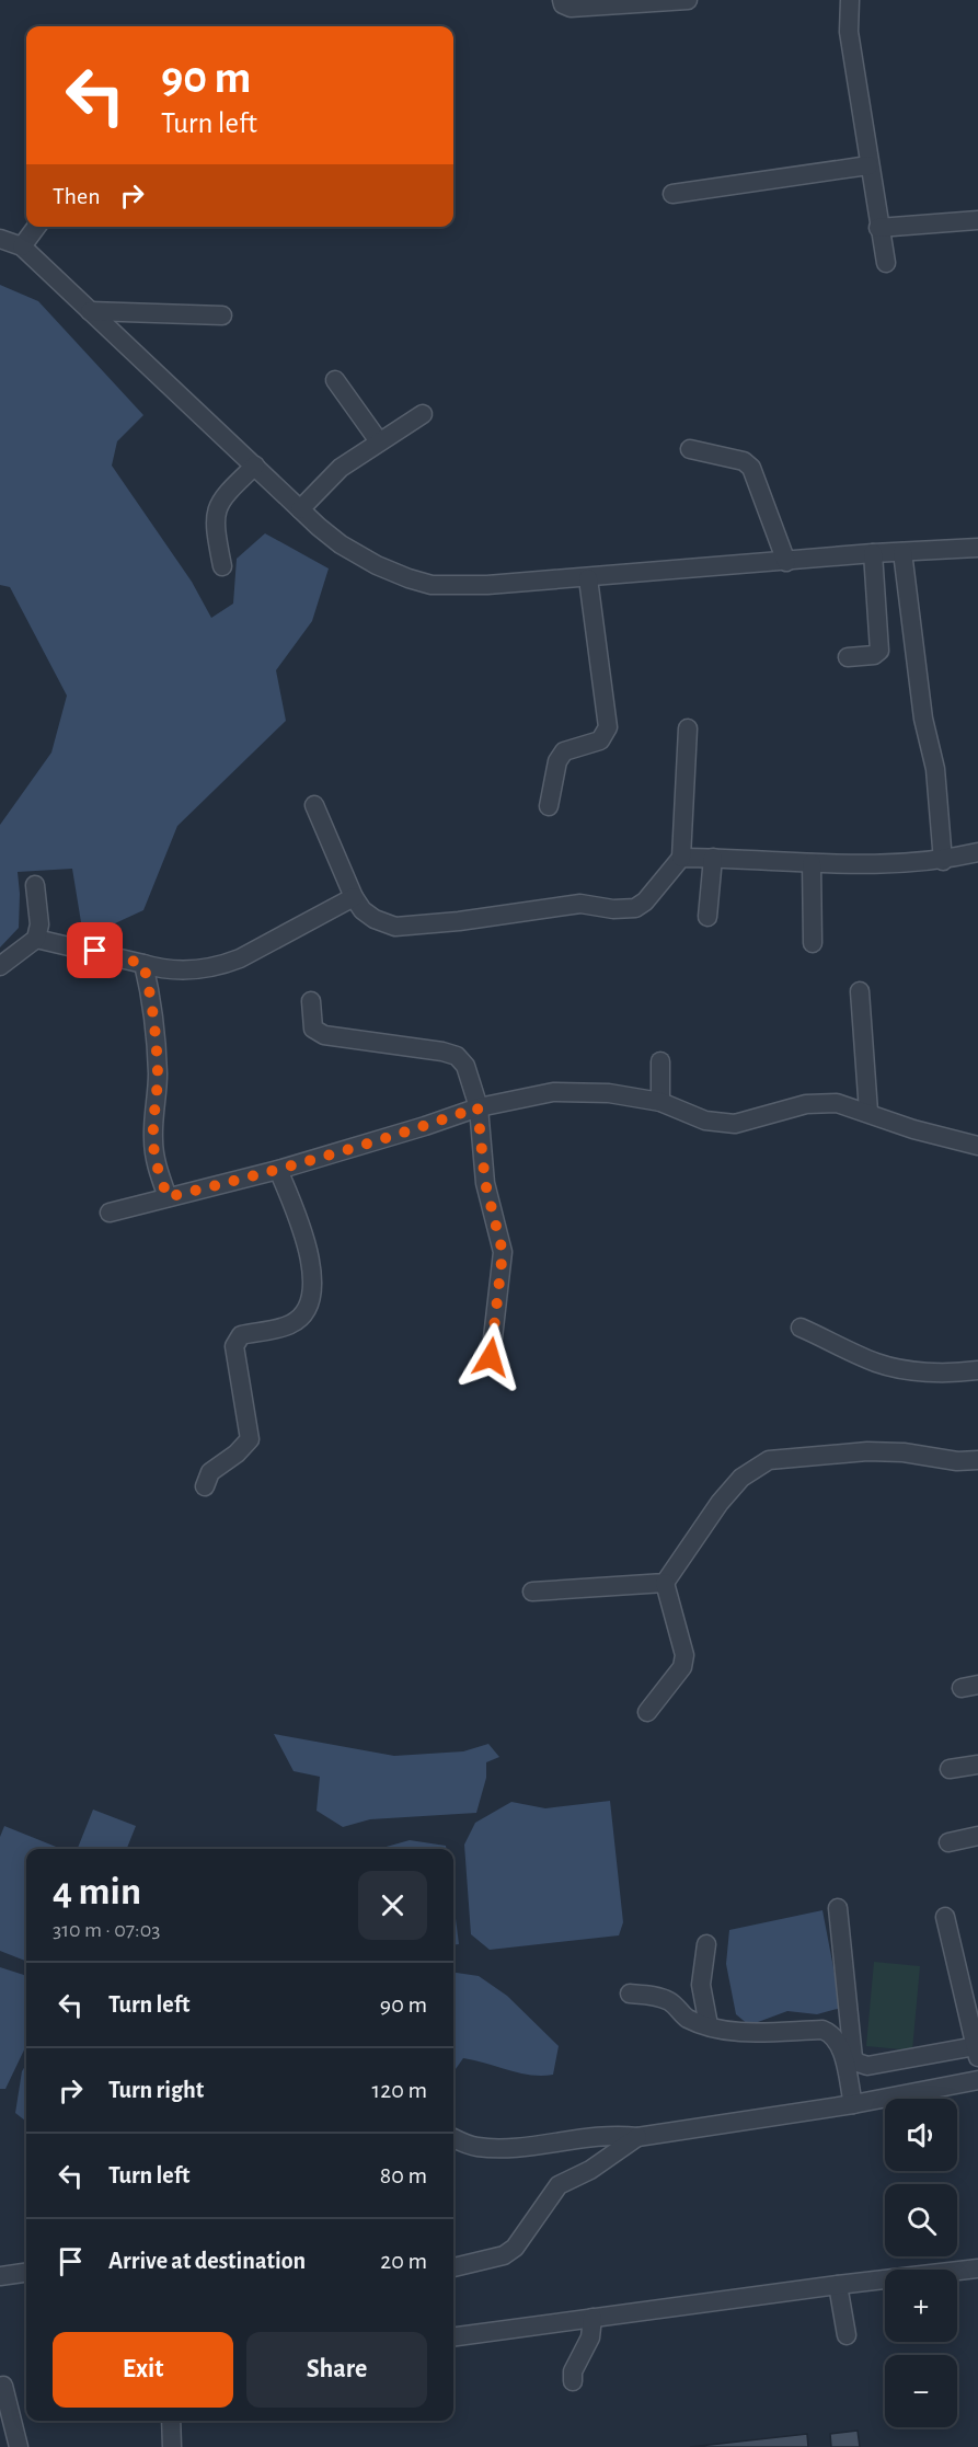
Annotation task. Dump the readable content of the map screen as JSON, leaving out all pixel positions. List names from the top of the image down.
{
  "page": {
    "turn": ["90 m", "Turn left"],
    "then": "Then",
    "heading": ["4 min", "310 m · 07:03"],
    "list": [
      {
        "name": "Turn left",
        "value": "90 m"
      },
      {
        "name": "Turn right",
        "value": "120 m"
      },
      {
        "name": "Turn left",
        "value": "80 m"
      },
      {
        "name": "Arrive at destination",
        "value": "20 m"
      }
    ],
    "map_buttons": ["+", "−"],
    "buttons": ["Exit", "Share"]
  }
}
